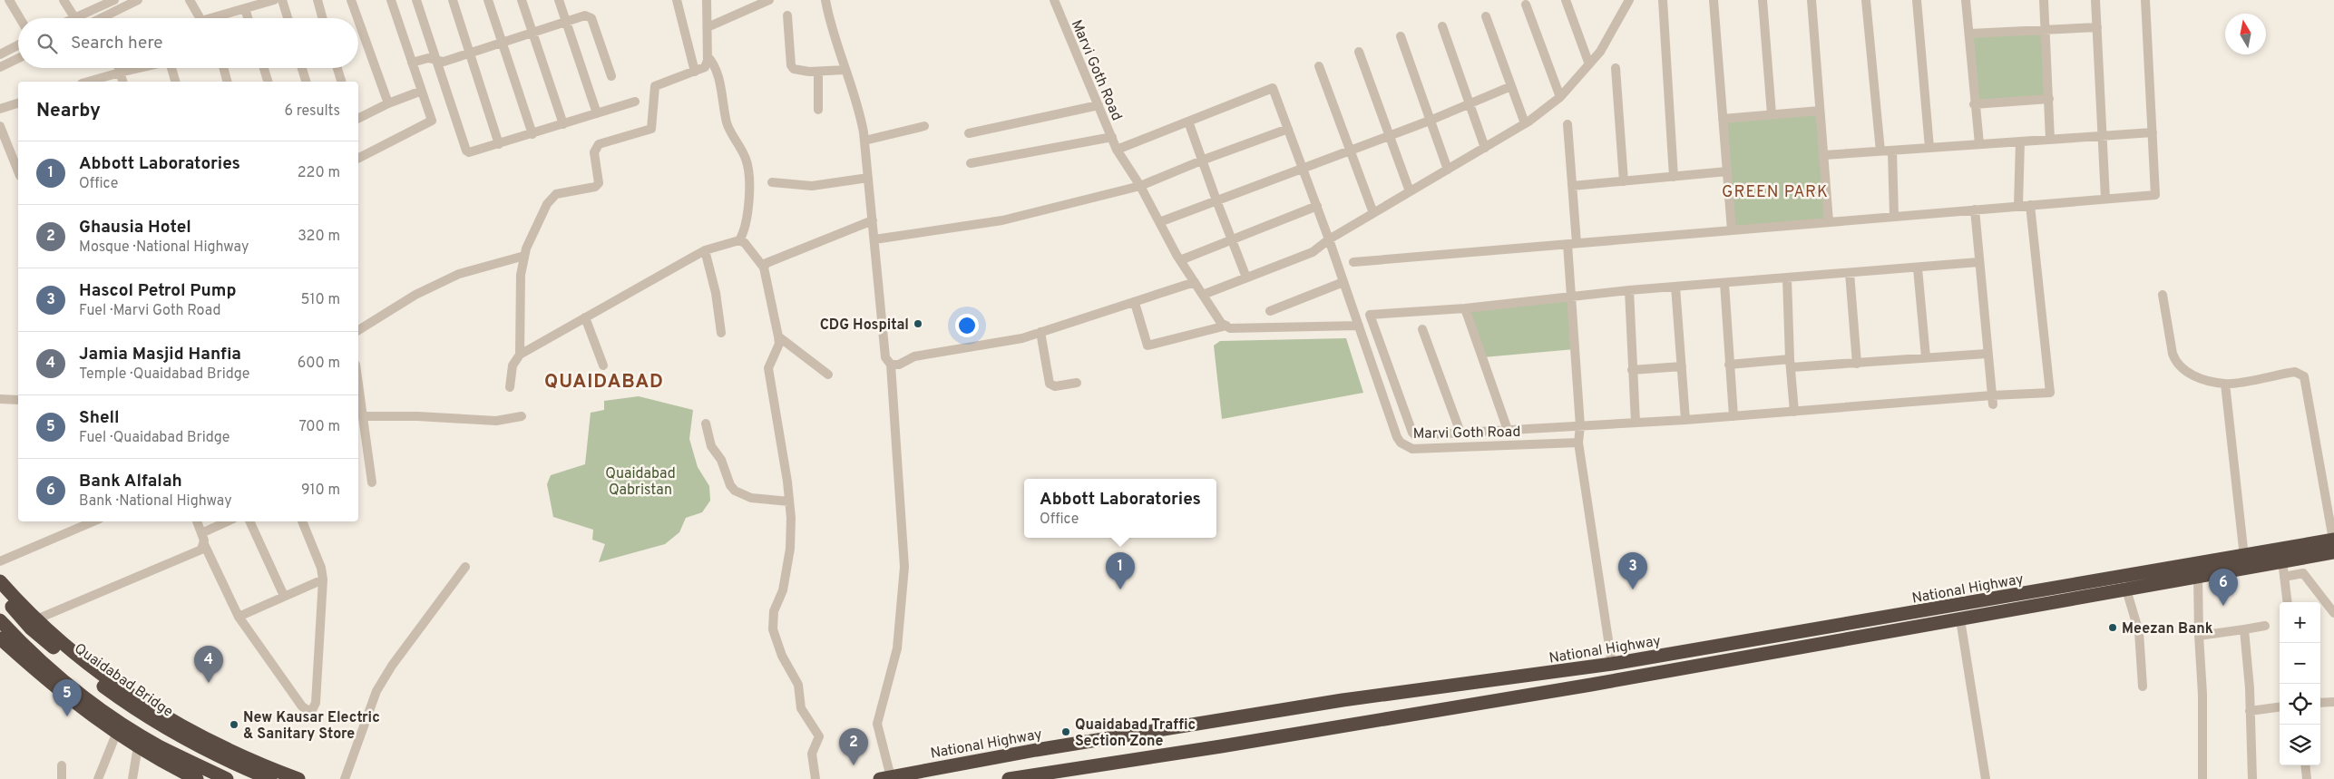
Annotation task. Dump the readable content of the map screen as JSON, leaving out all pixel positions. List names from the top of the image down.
{
  "streets": {
    "highway": ["National Highway", "Quaidabad Bridge"],
    "street": ["Marvi Goth Road"]
  },
  "districts": ["GREEN PARK", "QUAIDABAD"],
  "parks": ["Quaidabad Qabristan"],
  "places": [
    "CDG Hospital",
    "Meezan Bank",
    "New Kausar Electric & Sanitary Store",
    "Quaidabad Traffic Section Zone"
  ],
  "north": "top",
  "page": {
    "search": "Search here",
    "heading": ["Nearby", "6 results"],
    "list": [
      {
        "mark": "1",
        "name": "Abbott Laboratories",
        "note": "Office",
        "value": "220 m"
      },
      {
        "mark": "2",
        "name": "Ghausia Hotel",
        "note": "Mosque · National Highway",
        "value": "320 m"
      },
      {
        "mark": "3",
        "name": "Hascol Petrol Pump",
        "note": "Fuel · Marvi Goth Road",
        "value": "510 m"
      },
      {
        "mark": "4",
        "name": "Jamia Masjid Hanfia",
        "note": "Temple · Quaidabad Bridge",
        "value": "600 m"
      },
      {
        "mark": "5",
        "name": "Shell",
        "note": "Fuel · Quaidabad Bridge",
        "value": "700 m"
      },
      {
        "mark": "6",
        "name": "Bank Alfalah",
        "note": "Bank · National Highway",
        "value": "910 m"
      }
    ],
    "popup": ["Abbott Laboratories", "Office"],
    "pins": [
      "1",
      "3",
      "6",
      "4",
      "5",
      "2"
    ],
    "map_buttons": ["+", "−"]
  }
}
